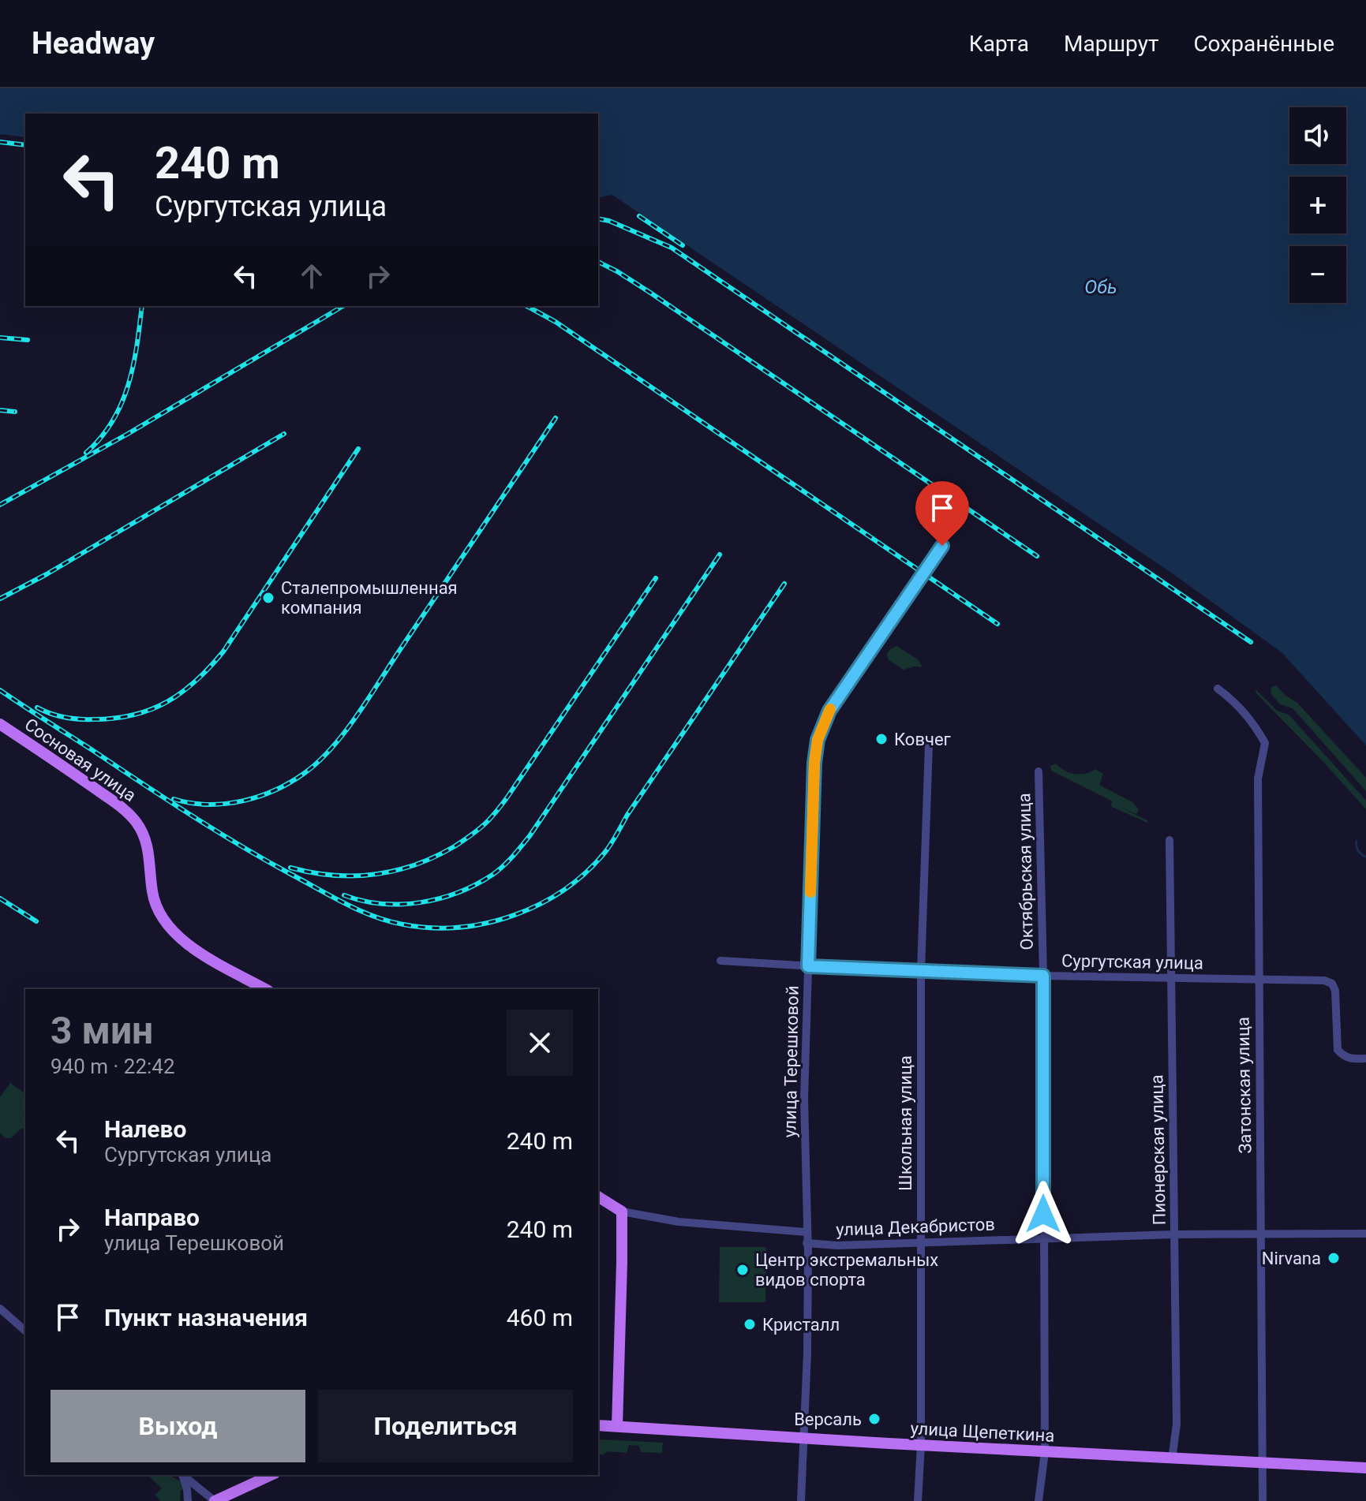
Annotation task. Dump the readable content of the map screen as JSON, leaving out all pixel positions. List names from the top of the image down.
{
  "streets": {
    "main road": ["Сосновая улица", "улица Щепеткина"],
    "street": [
      "Октябрьская улица",
      "Сургутская улица",
      "улица Терешковой",
      "Затонская улица",
      "Школьная улица",
      "Пионерская улица",
      "улица Декабристов"
    ]
  },
  "crossings": [
    ["Октябрьская улица", "Сургутская улица"],
    ["Октябрьская улица", "улица Декабристов"],
    ["Октябрьская улица", "улица Щепеткина"],
    ["Сургутская улица", "улица Терешковой"],
    ["Сургутская улица", "Затонская улица"],
    ["Сургутская улица", "Школьная улица"],
    ["Сургутская улица", "Пионерская улица"],
    ["улица Терешковой", "улица Декабристов"],
    ["улица Терешковой", "улица Щепеткина"],
    ["Затонская улица", "улица Декабристов"],
    ["Затонская улица", "улица Щепеткина"],
    ["Школьная улица", "улица Декабристов"],
    ["Школьная улица", "улица Щепеткина"],
    ["Пионерская улица", "улица Декабристов"],
    ["Пионерская улица", "улица Щепеткина"]
  ],
  "water": ["Обь"],
  "places": [
    "Сталепромышленная компания",
    "Ковчег",
    "Nirvana",
    "Центр экстремальных видов спорта",
    "Кристалл",
    "Версаль"
  ],
  "page": {
    "header": "Headway",
    "nav": ["Карта", "Маршрут", "Сохранённые"],
    "map_buttons": ["+", "−"],
    "turn": ["240 m", "Сургутская улица"],
    "heading": ["3 мин", "940 m · 22:42"],
    "list": [
      {
        "name": "Налево",
        "note": "Сургутская улица",
        "value": "240 m"
      },
      {
        "name": "Направо",
        "note": "улица Терешковой",
        "value": "240 m"
      },
      {
        "name": "Пункт назначения",
        "value": "460 m"
      }
    ],
    "buttons": ["Выход", "Поделиться"]
  }
}
